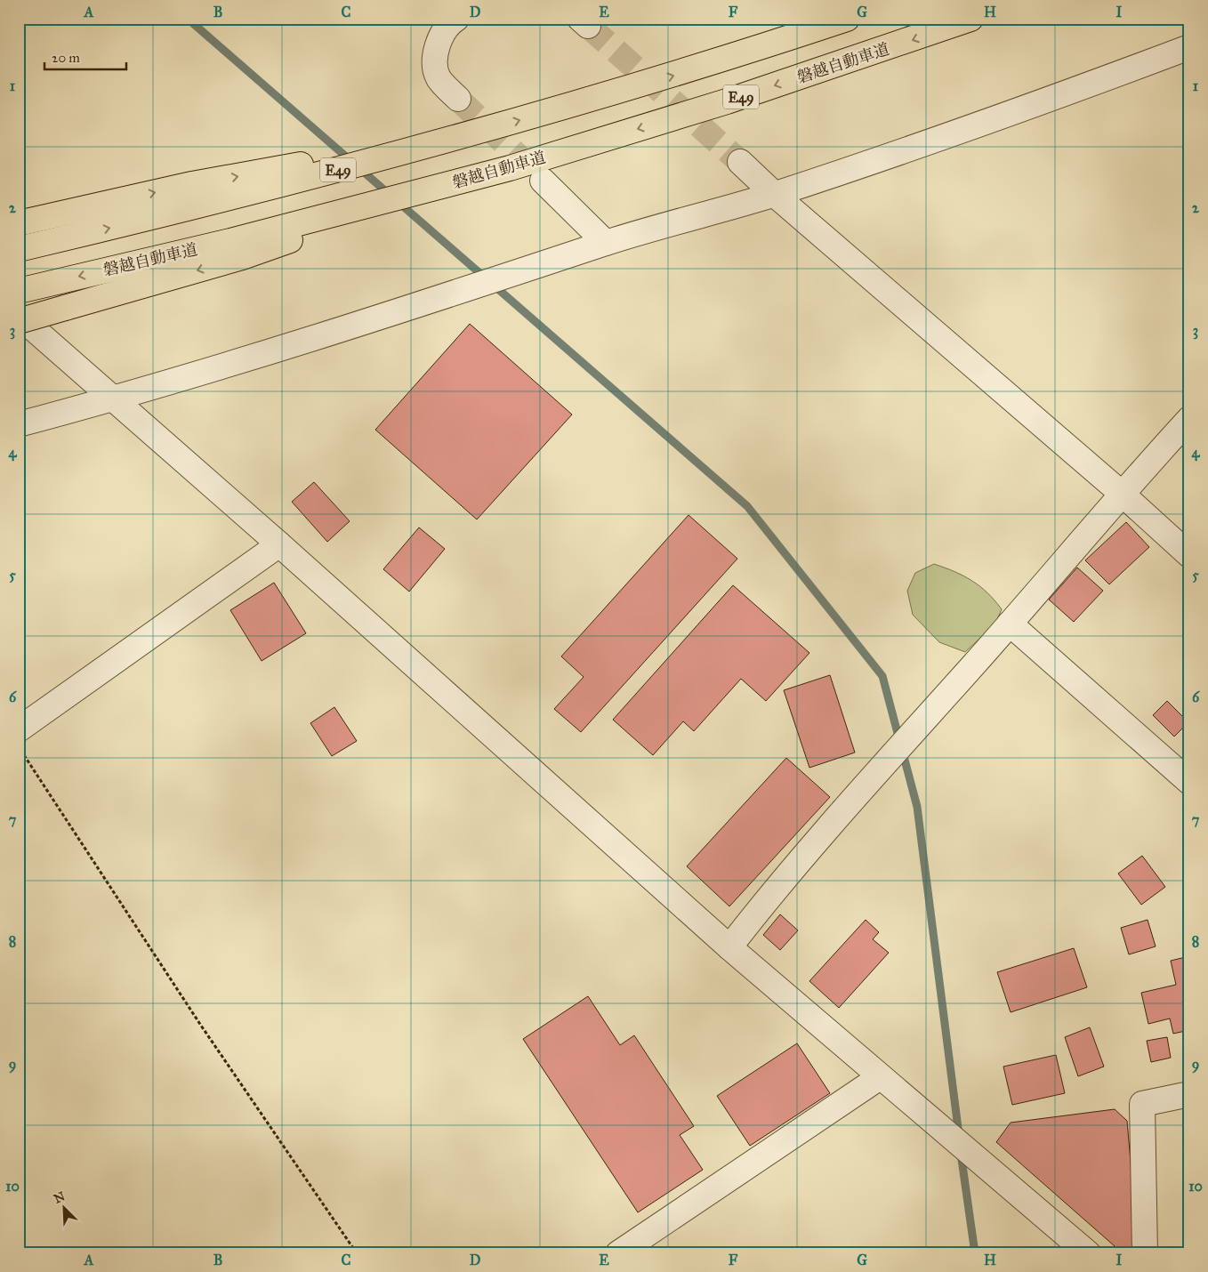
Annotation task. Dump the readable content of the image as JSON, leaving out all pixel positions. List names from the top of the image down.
{
  "streets": {
    "highway": ["磐越自動車道", "E49"]
  },
  "scale_bar": "20 m",
  "north": "top left",
  "grid": {
    "columns": [
      "A",
      "B",
      "C",
      "D",
      "E",
      "F",
      "G",
      "H",
      "I"
    ],
    "rows": [
      "1",
      "2",
      "3",
      "4",
      "5",
      "6",
      "7",
      "8",
      "9",
      "10"
    ]
  }
}
